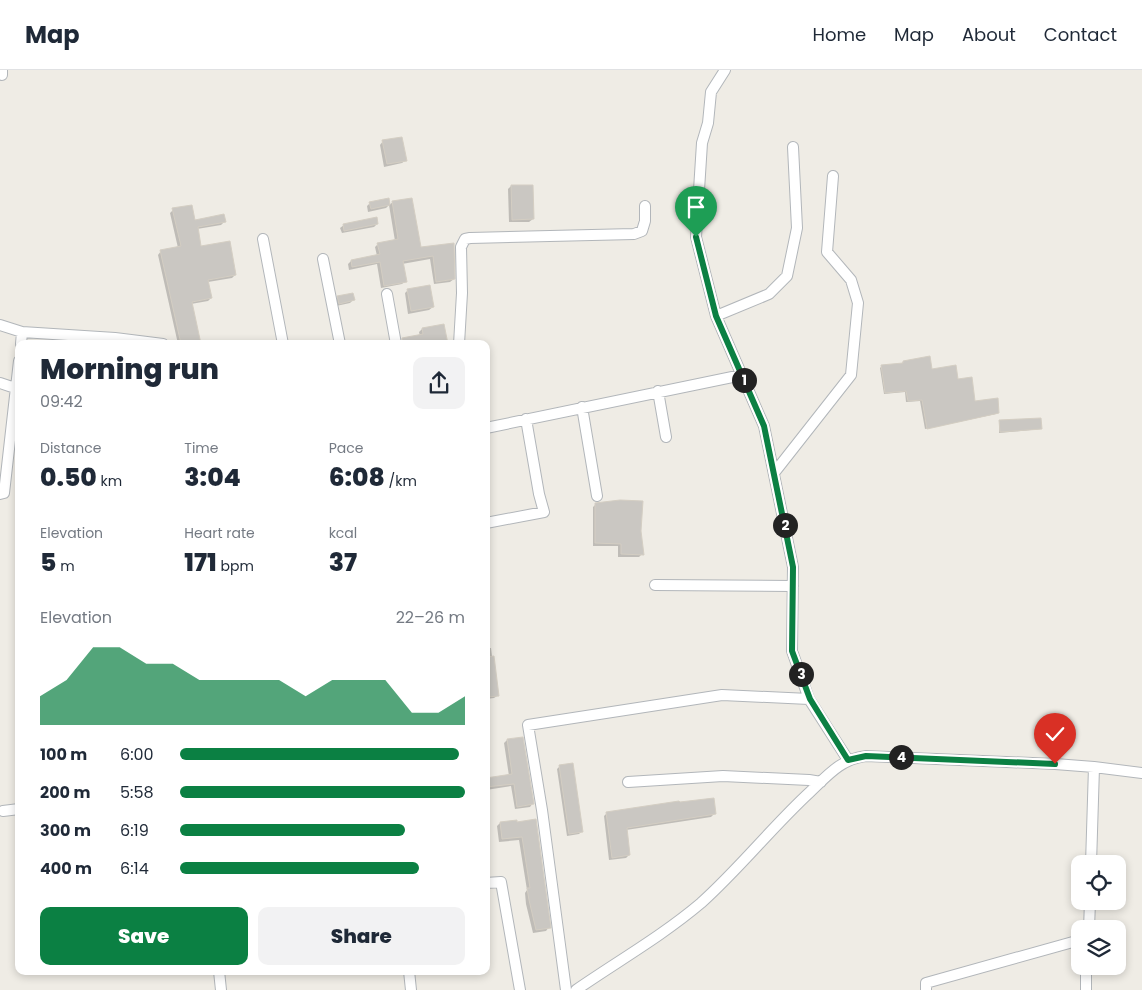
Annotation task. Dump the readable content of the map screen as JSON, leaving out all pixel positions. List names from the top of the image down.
{
  "page": {
    "header": "Map",
    "nav": [
      "Home",
      "Map",
      "About",
      "Contact"
    ],
    "heading": ["Morning run", "09:42"],
    "pins": [
      "1",
      "2",
      "3",
      "4"
    ],
    "stats": [
      ["Distance", "0.50 km"],
      ["Time", "3:04"],
      ["Pace", "6:08 /km"],
      ["Elevation", "5 m"],
      ["Heart rate", "171 bpm"],
      ["kcal", "37"]
    ],
    "chart": ["Elevation", "22–26 m"],
    "list": [
      {
        "name": "100 m",
        "note": "6:00"
      },
      {
        "name": "200 m",
        "note": "5:58"
      },
      {
        "name": "300 m",
        "note": "6:19"
      },
      {
        "name": "400 m",
        "note": "6:14"
      }
    ],
    "buttons": ["Save", "Share"]
  }
}
